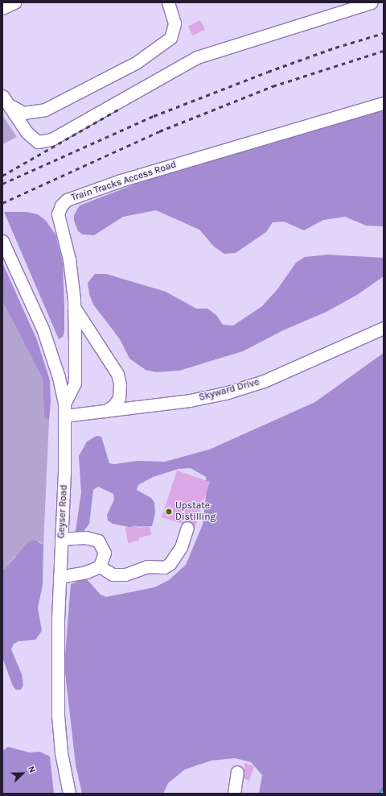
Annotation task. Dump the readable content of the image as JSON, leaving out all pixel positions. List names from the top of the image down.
{
  "streets": {
    "street": ["Train Tracks Access Road", "Skyward Drive", "Geyser Road"]
  },
  "crossings": [
    ["Train Tracks Access Road", "Skyward Drive"],
    ["Train Tracks Access Road", "Geyser Road"],
    ["Skyward Drive", "Geyser Road"]
  ],
  "places": ["Upstate Distilling"],
  "north": "top right"
}
